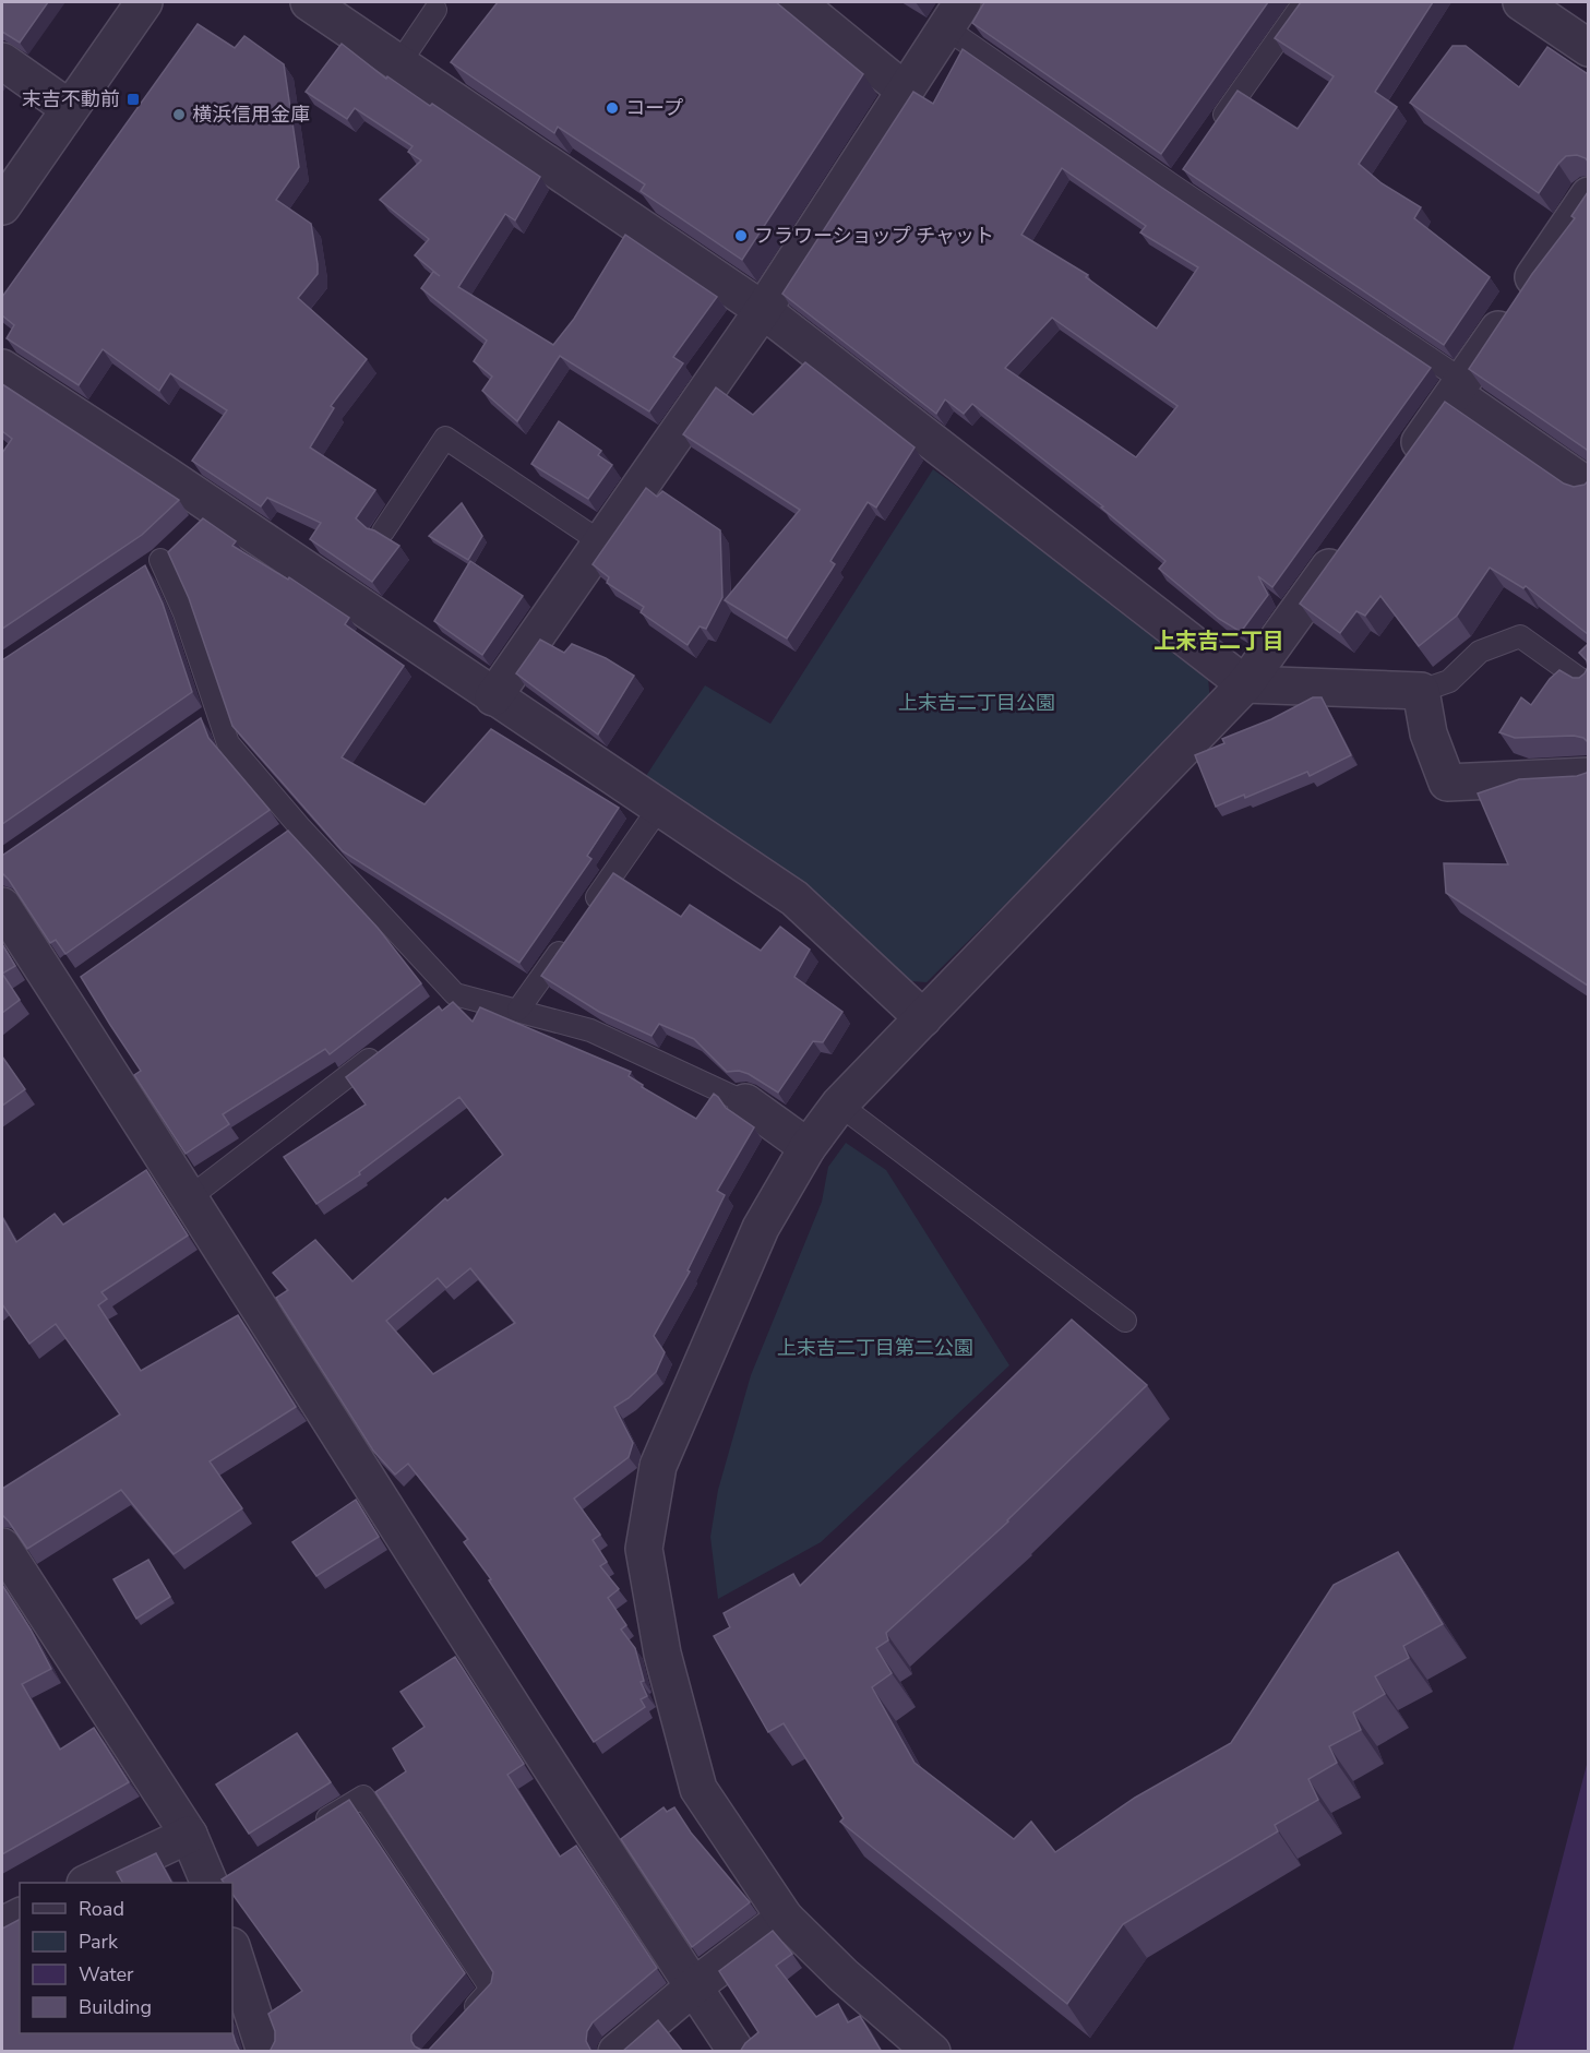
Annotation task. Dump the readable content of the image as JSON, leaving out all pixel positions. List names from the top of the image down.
{
  "districts": ["上末吉二丁目"],
  "parks": ["上末吉二丁目公園", "上末吉二丁目第二公園"],
  "places": {
    "transit": ["末吉不動前"],
    "other": ["コープ", "横浜信用金庫", "フラワーショップ チャット"]
  },
  "legend": [
    "Road",
    "Park",
    "Water",
    "Building"
  ]
}
